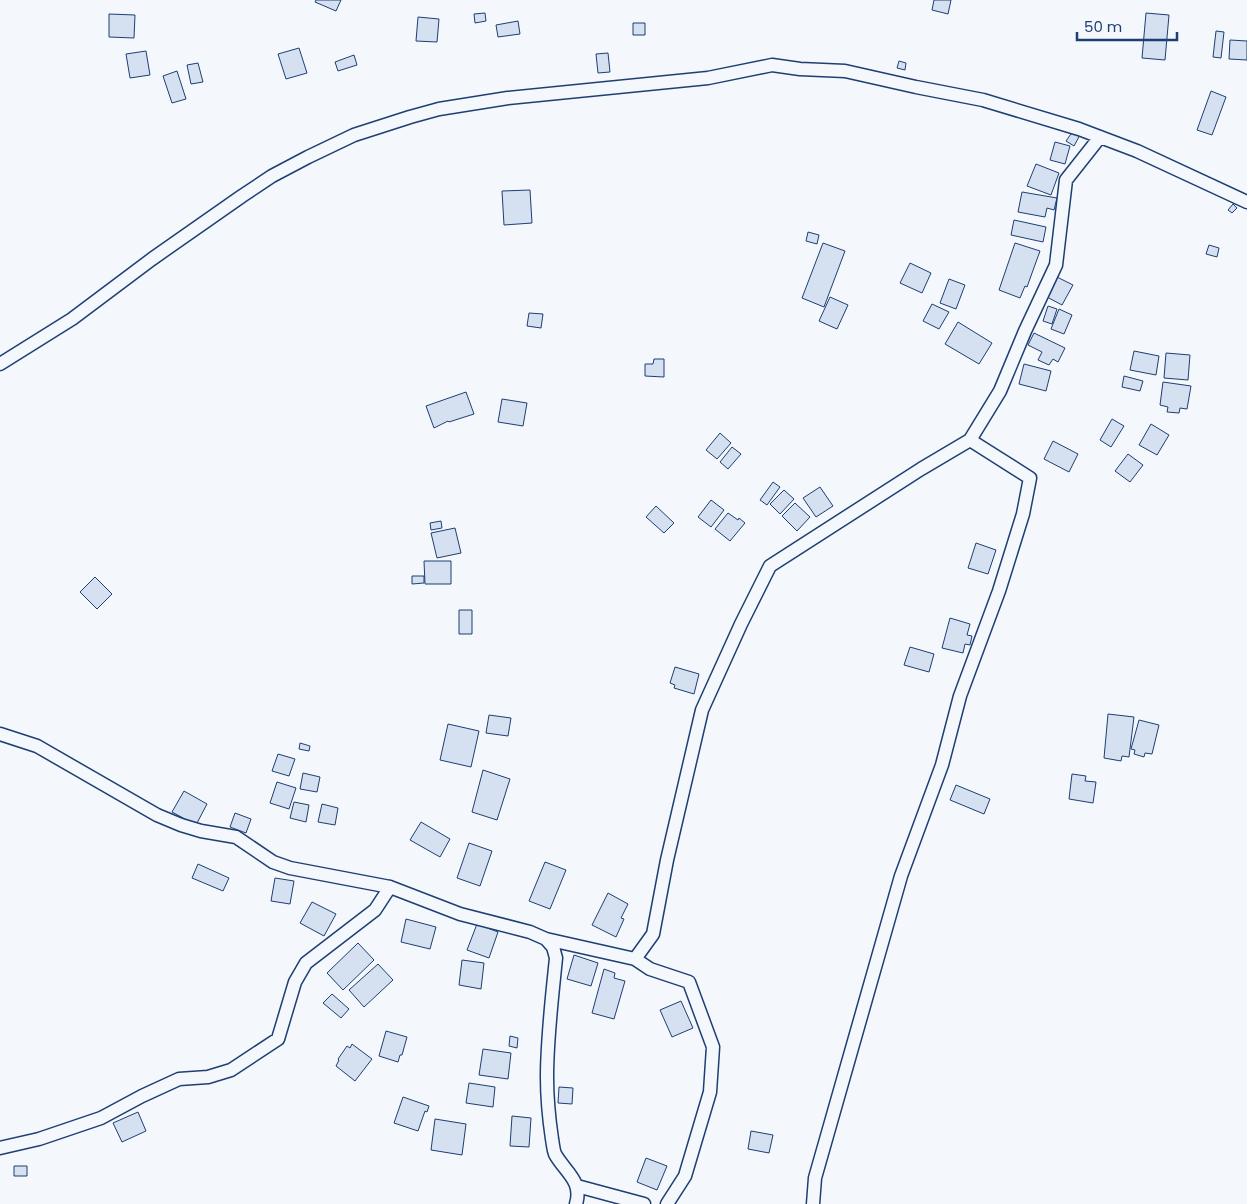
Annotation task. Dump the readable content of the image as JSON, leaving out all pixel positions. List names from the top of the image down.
{
  "scale_bar": "50 m"
}
